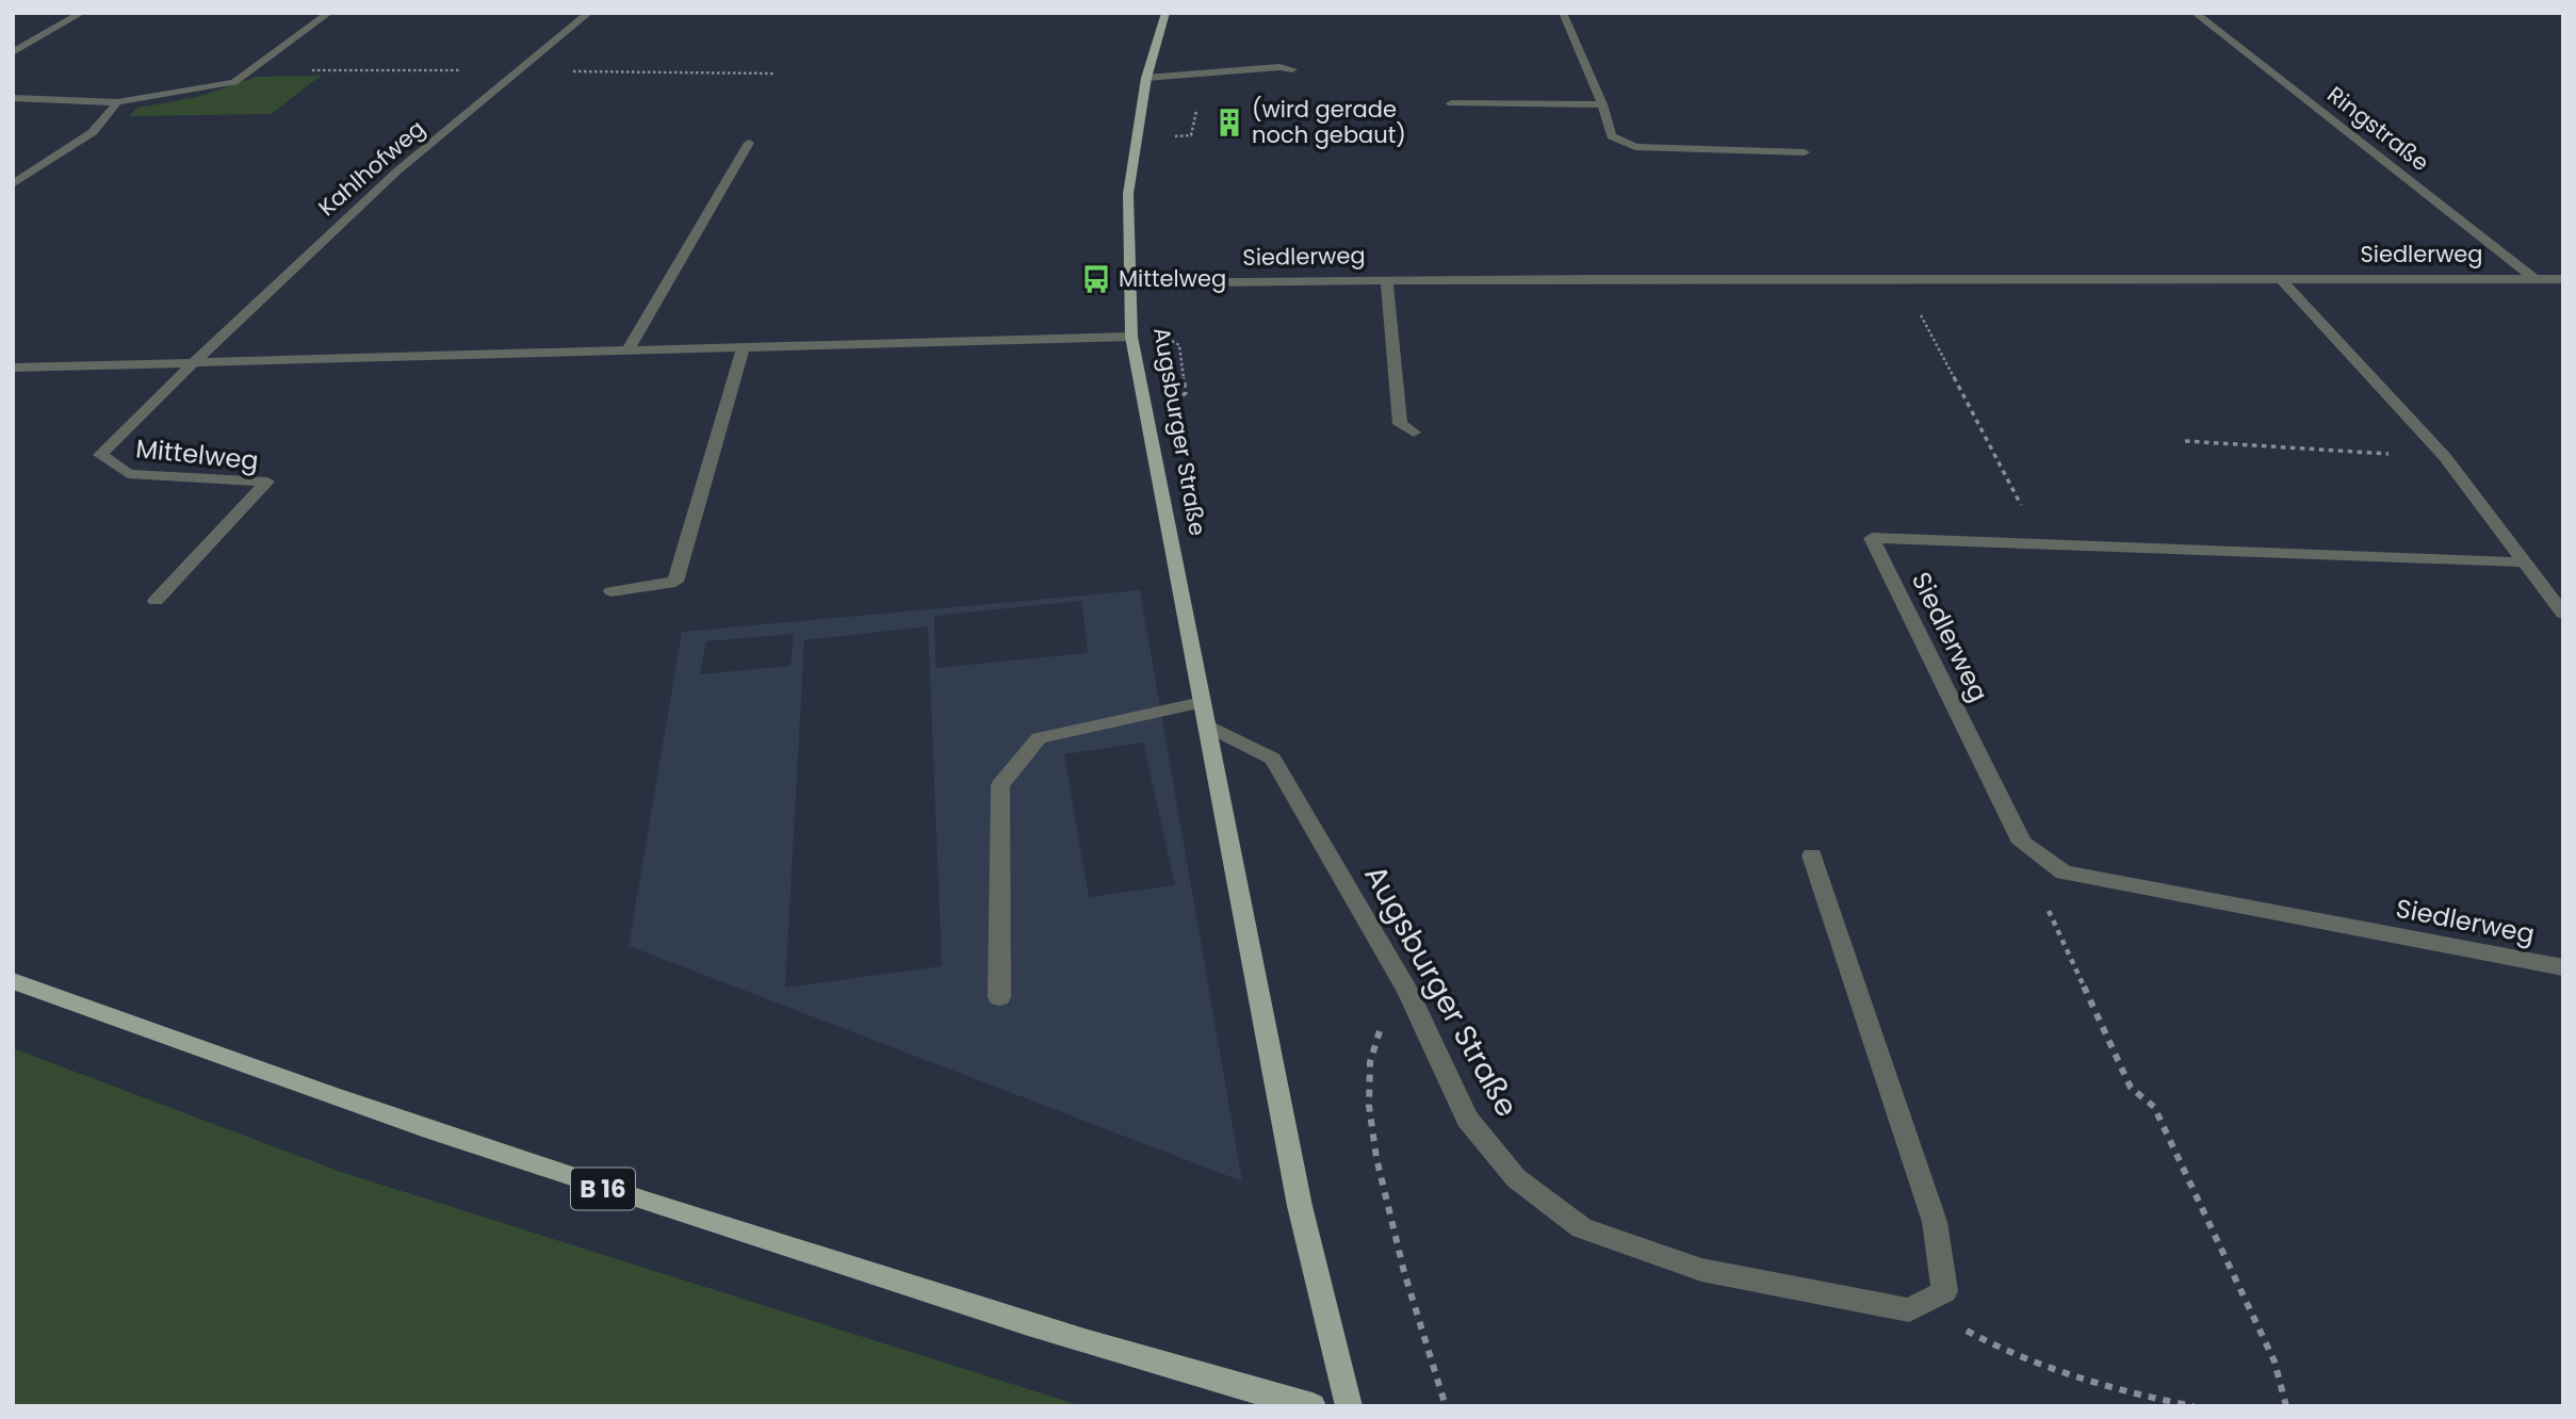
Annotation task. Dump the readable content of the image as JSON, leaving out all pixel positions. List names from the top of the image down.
{
  "streets": {
    "main road": ["Augsburger Straße", "B 16"],
    "street": [
      "Ringstraße",
      "Kahlhofweg",
      "Siedlerweg",
      "Mittelweg"
    ]
  },
  "crossings": [
    ["Ringstraße", "Siedlerweg"],
    ["Kahlhofweg", "Mittelweg"],
    ["Siedlerweg", "Augsburger Straße"]
  ],
  "places": {
    "building": ["(wird gerade noch gebaut)"],
    "bus stop": ["Mittelweg"]
  }
}
